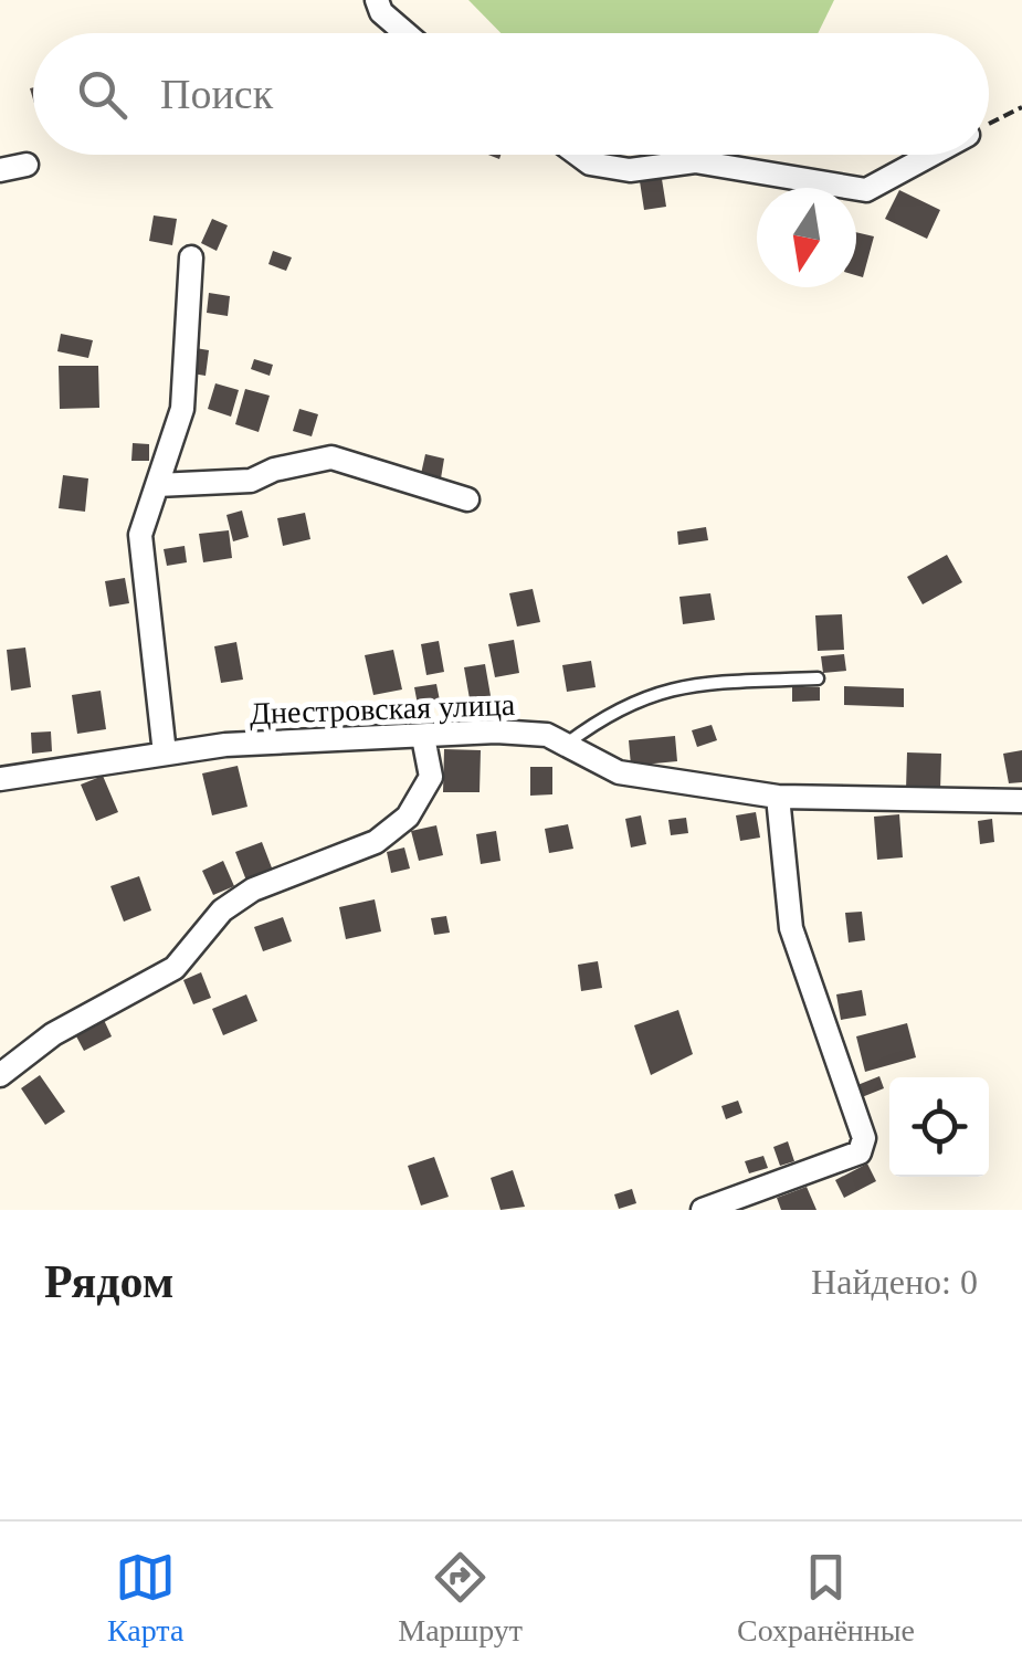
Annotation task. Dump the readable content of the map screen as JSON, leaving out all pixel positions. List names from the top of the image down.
{
  "streets": {
    "street": ["Днестровская улица"]
  },
  "north": "bottom",
  "page": {
    "search": "Поиск",
    "heading": ["Рядом", "Найдено: 0"],
    "nav": ["Карта", "Маршрут", "Сохранённые"]
  }
}
